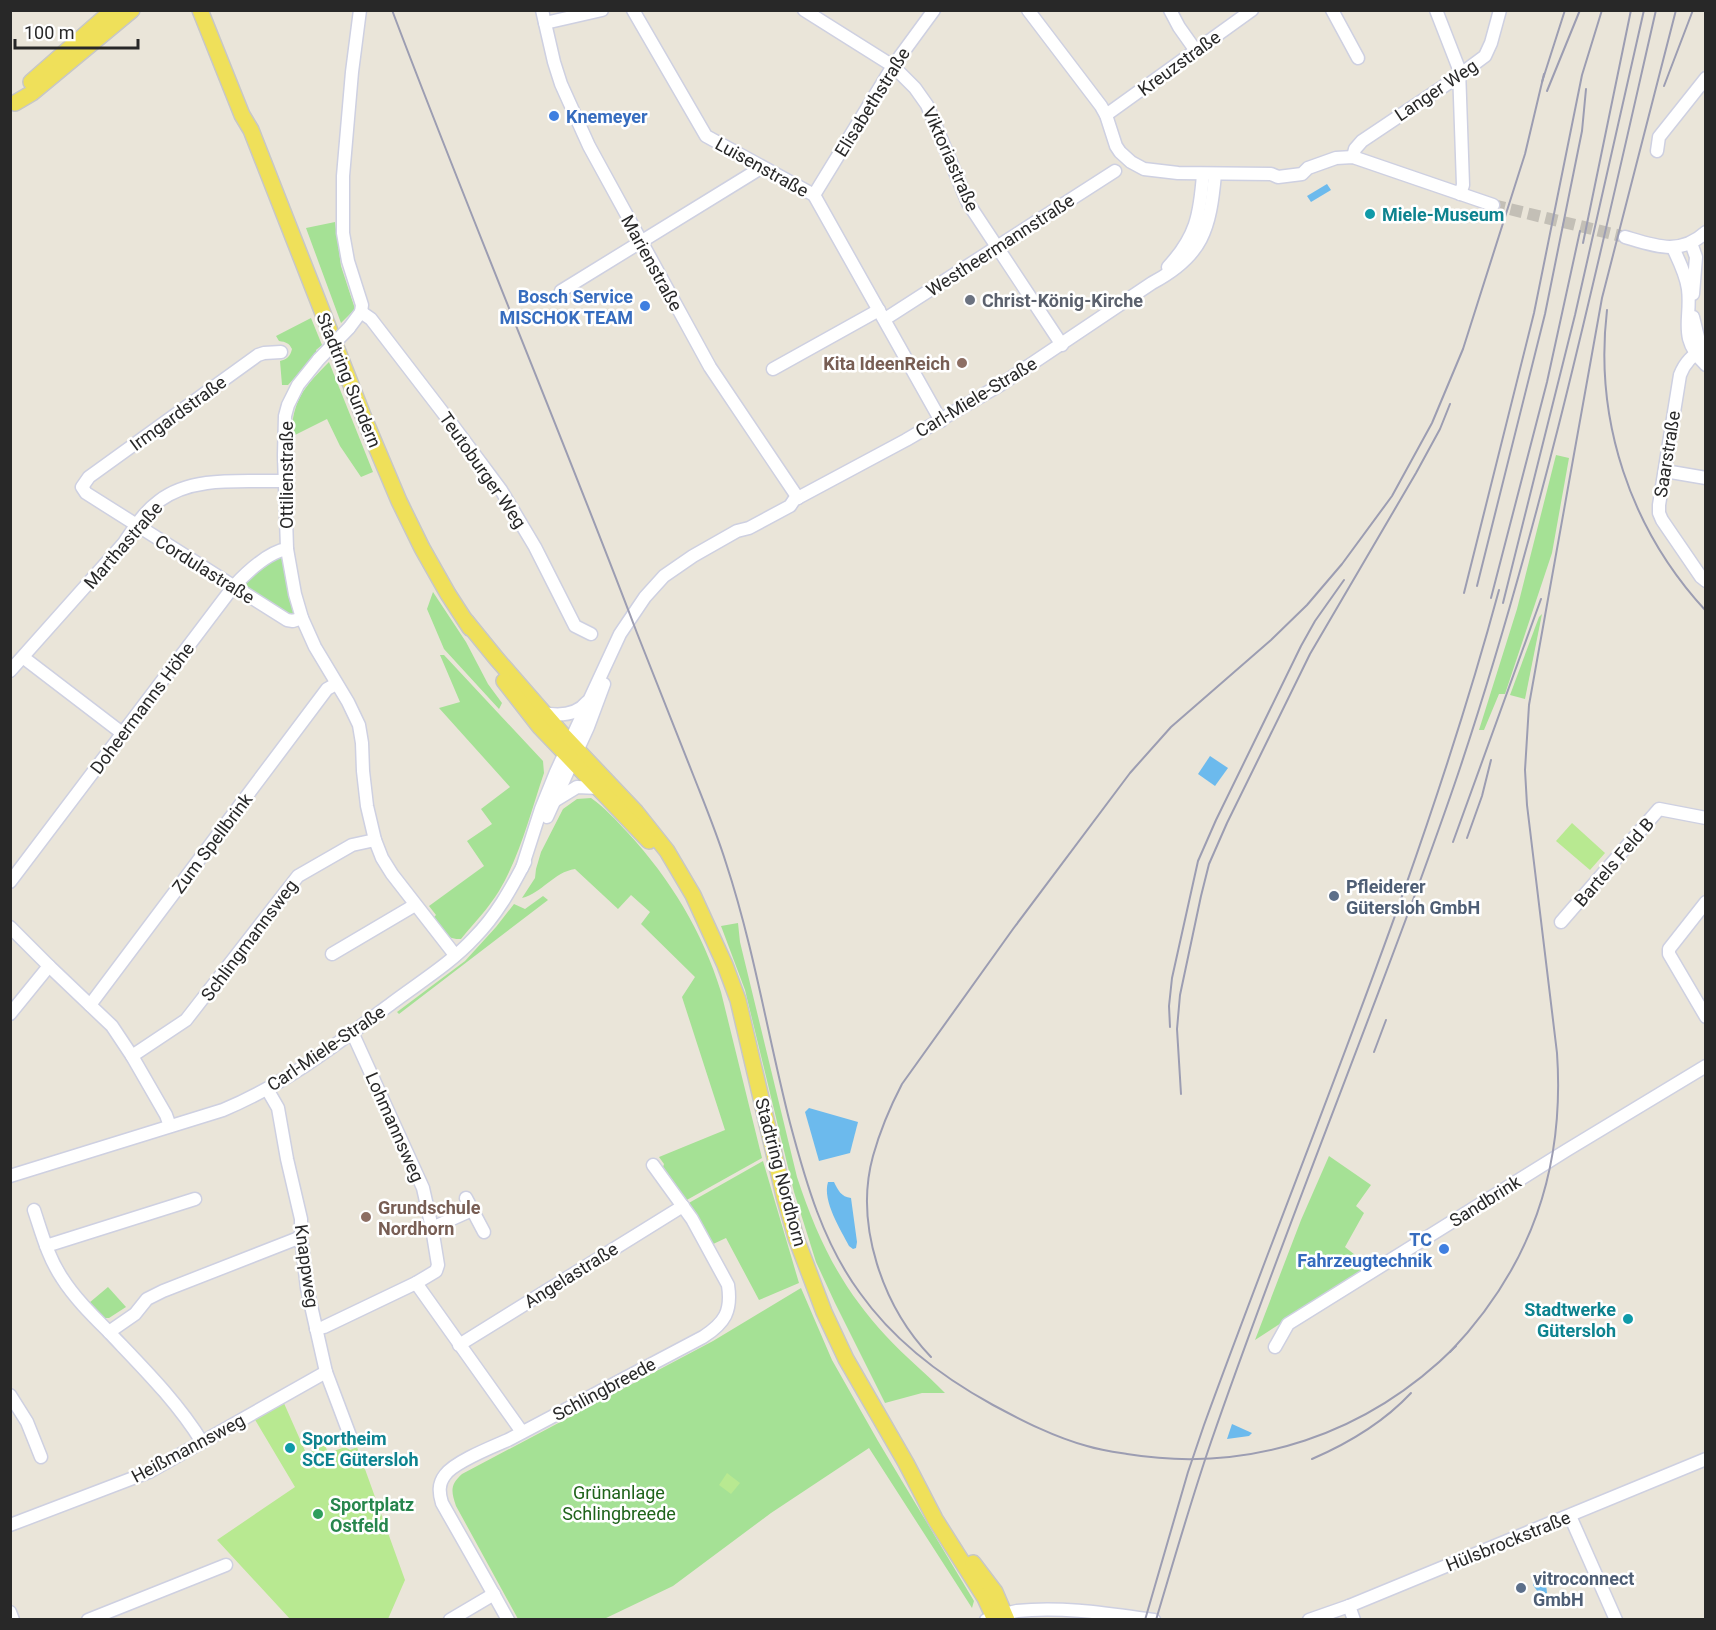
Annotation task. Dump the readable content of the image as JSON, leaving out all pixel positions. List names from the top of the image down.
{
  "streets": {
    "main road": ["Stadtring Sundern", "Stadtring Nordhorn"],
    "street": [
      "Kreuzstraße",
      "Langer Weg",
      "Elisabethstraße",
      "Viktoriastraße",
      "Luisenstraße",
      "Westheermannstraße",
      "Marienstraße",
      "Carl-Miele-Straße",
      "Irmgardstraße",
      "Saarstraße",
      "Teutoburger Weg",
      "Ottilienstraße",
      "Marthastraße",
      "Cordulastraße",
      "Doheermanns Höhe",
      "Zum Spellbrink",
      "Bartels Feld B",
      "Schlingmannsweg",
      "Lohmannsweg",
      "Sandbrink",
      "Knappweg",
      "Angelastraße",
      "Schlingbreede",
      "Heißmannsweg",
      "Hülsbrockstraße"
    ]
  },
  "crossings": [
    ["Elisabethstraße", "Viktoriastraße"],
    ["Elisabethstraße", "Luisenstraße"],
    ["Viktoriastraße", "Westheermannstraße"],
    ["Viktoriastraße", "Carl-Miele-Straße"],
    ["Luisenstraße", "Westheermannstraße"],
    ["Luisenstraße", "Carl-Miele-Straße"],
    ["Marienstraße", "Carl-Miele-Straße"],
    ["Stadtring Sundern", "Carl-Miele-Straße"],
    ["Stadtring Sundern", "Stadtring Nordhorn"],
    ["Carl-Miele-Straße", "Ottilienstraße"],
    ["Carl-Miele-Straße", "Lohmannsweg"],
    ["Carl-Miele-Straße", "Stadtring Nordhorn"],
    ["Carl-Miele-Straße", "Knappweg"],
    ["Irmgardstraße", "Cordulastraße"],
    ["Teutoburger Weg", "Ottilienstraße"],
    ["Ottilienstraße", "Marthastraße"],
    ["Ottilienstraße", "Cordulastraße"],
    ["Ottilienstraße", "Doheermanns Höhe"],
    ["Ottilienstraße", "Zum Spellbrink"],
    ["Ottilienstraße", "Schlingmannsweg"],
    ["Marthastraße", "Cordulastraße"],
    ["Cordulastraße", "Doheermanns Höhe"],
    ["Lohmannsweg", "Knappweg"],
    ["Knappweg", "Heißmannsweg"],
    ["Angelastraße", "Schlingbreede"]
  ],
  "parks": ["Grünanlage Schlingbreede"],
  "places": [
    "Knemeyer",
    "Miele-Museum",
    "Christ-König-Kirche",
    "Bosch Service MISCHOK TEAM",
    "Kita IdeenReich",
    "Pfleiderer Gütersloh GmbH",
    "Grundschule Nordhorn",
    "TC Fahrzeugtechnik",
    "Stadtwerke Gütersloh",
    "Sportheim SCE Gütersloh",
    "Sportplatz Ostfeld",
    "vitroconnect GmbH"
  ],
  "scale_bar": "100 m"
}
